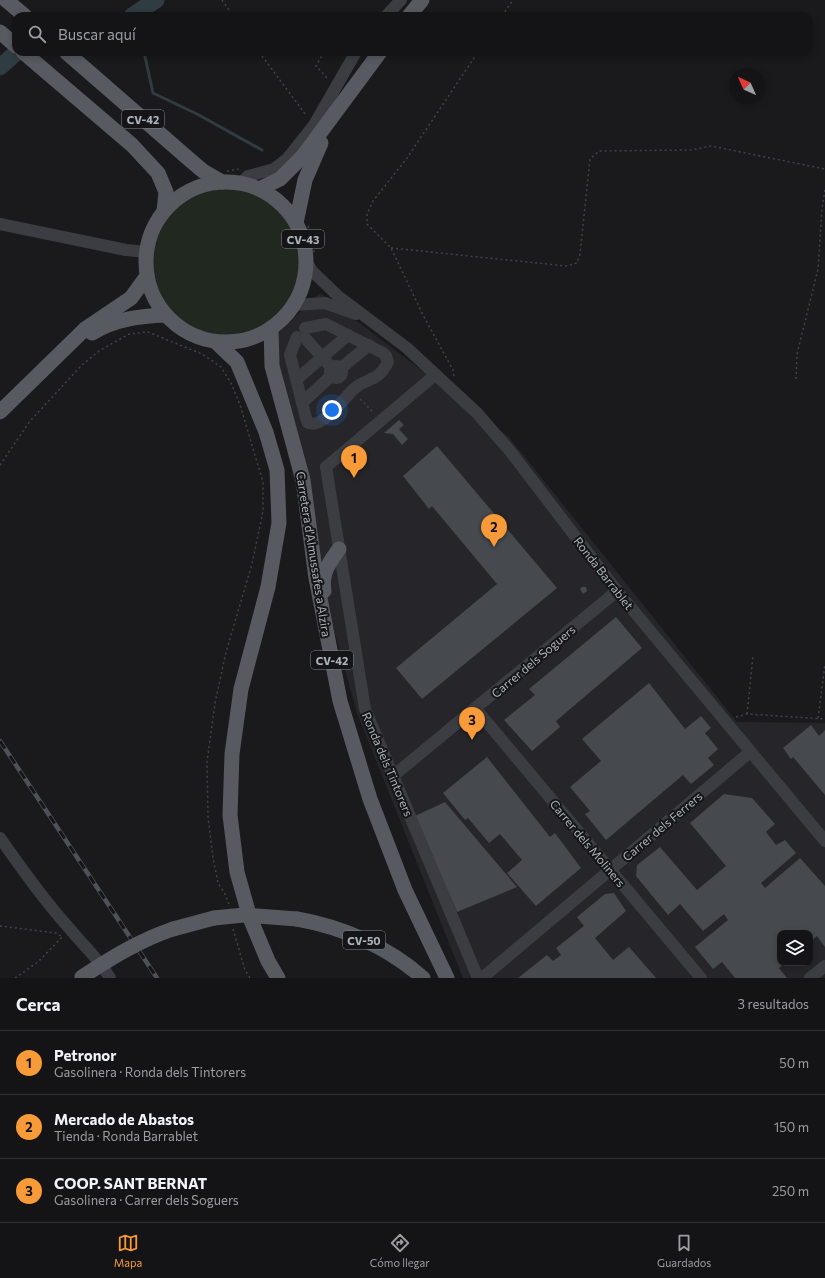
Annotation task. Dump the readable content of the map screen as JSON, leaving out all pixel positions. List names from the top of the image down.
{
  "streets": {
    "main road": [
      "CV-42",
      "CV-43",
      "Carretera d'Almussafes a Alzira",
      "CV-50"
    ],
    "street": [
      "Ronda Barrablet",
      "Carrer dels Soguers",
      "Ronda dels Tintorers",
      "Carrer dels Ferrers",
      "Carrer dels Moliners"
    ]
  },
  "crossings": [
    ["CV-42", "CV-43"],
    ["CV-43", "Carretera d'Almussafes a Alzira"],
    ["CV-43", "Ronda Barrablet"],
    ["Ronda Barrablet", "Carrer dels Soguers"],
    ["Ronda Barrablet", "Carrer dels Ferrers"],
    ["Carrer dels Soguers", "Ronda dels Tintorers"],
    ["Carrer dels Soguers", "Carrer dels Moliners"],
    ["Carrer dels Ferrers", "Carrer dels Moliners"]
  ],
  "north": "top left",
  "page": {
    "search": "Buscar aquí",
    "pins": ["1", "2", "3"],
    "heading": ["Cerca", "3 resultados"],
    "list": [
      {
        "mark": "1",
        "name": "Petronor",
        "note": "Gasolinera · Ronda dels Tintorers",
        "value": "50 m"
      },
      {
        "mark": "2",
        "name": "Mercado de Abastos",
        "note": "Tienda · Ronda Barrablet",
        "value": "150 m"
      },
      {
        "mark": "3",
        "name": "COOP. SANT BERNAT",
        "note": "Gasolinera · Carrer dels Soguers",
        "value": "250 m"
      }
    ],
    "nav": ["Mapa", "Cómo llegar", "Guardados"]
  }
}
